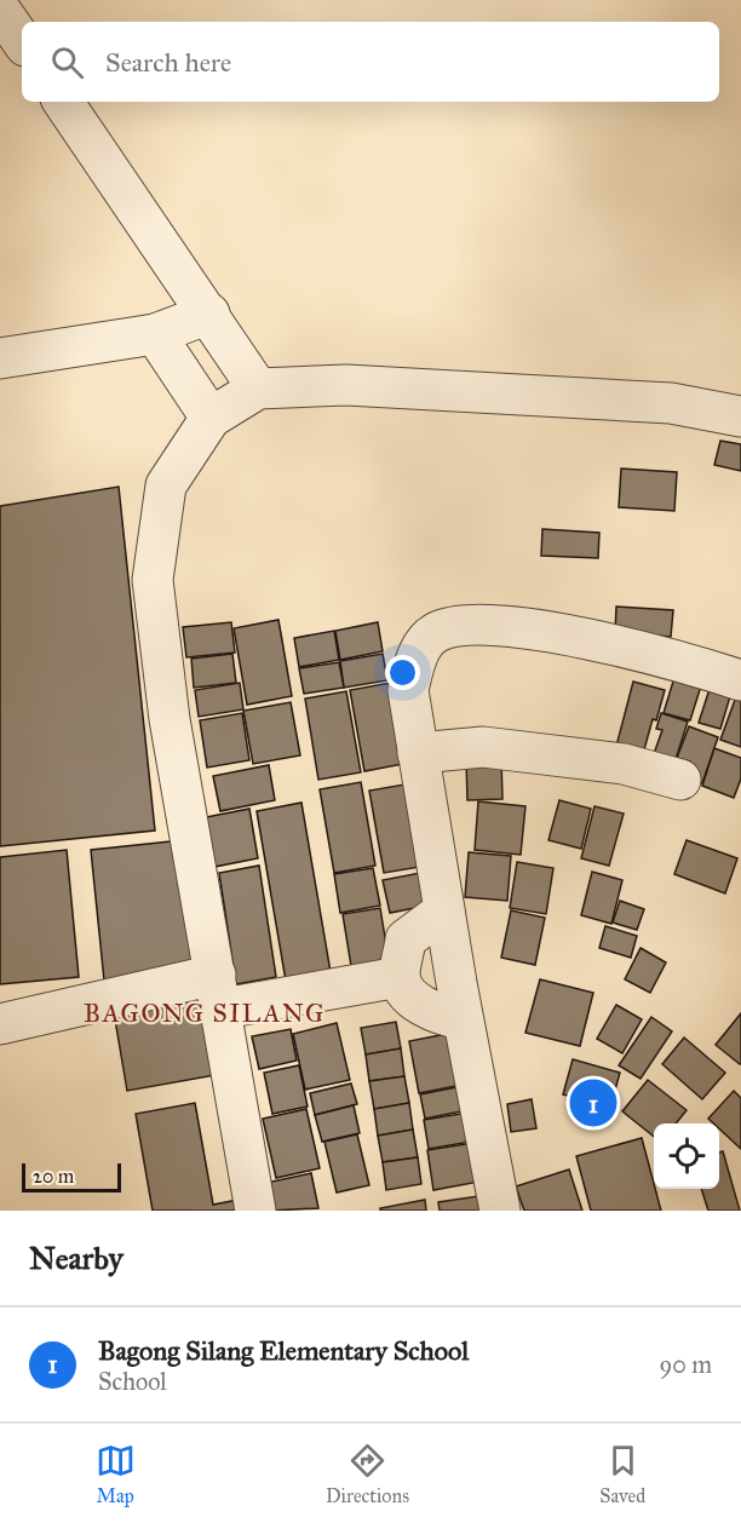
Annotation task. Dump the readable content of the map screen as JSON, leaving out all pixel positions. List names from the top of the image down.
{
  "districts": ["BAGONG SILANG"],
  "scale_bar": "20 m",
  "page": {
    "search": "Search here",
    "pins": "1",
    "scale": "20 m",
    "heading": "Nearby",
    "list": [
      {
        "mark": "1",
        "name": "Bagong Silang Elementary School",
        "note": "School",
        "value": "90 m"
      }
    ],
    "nav": ["Map", "Directions", "Saved"]
  }
}
